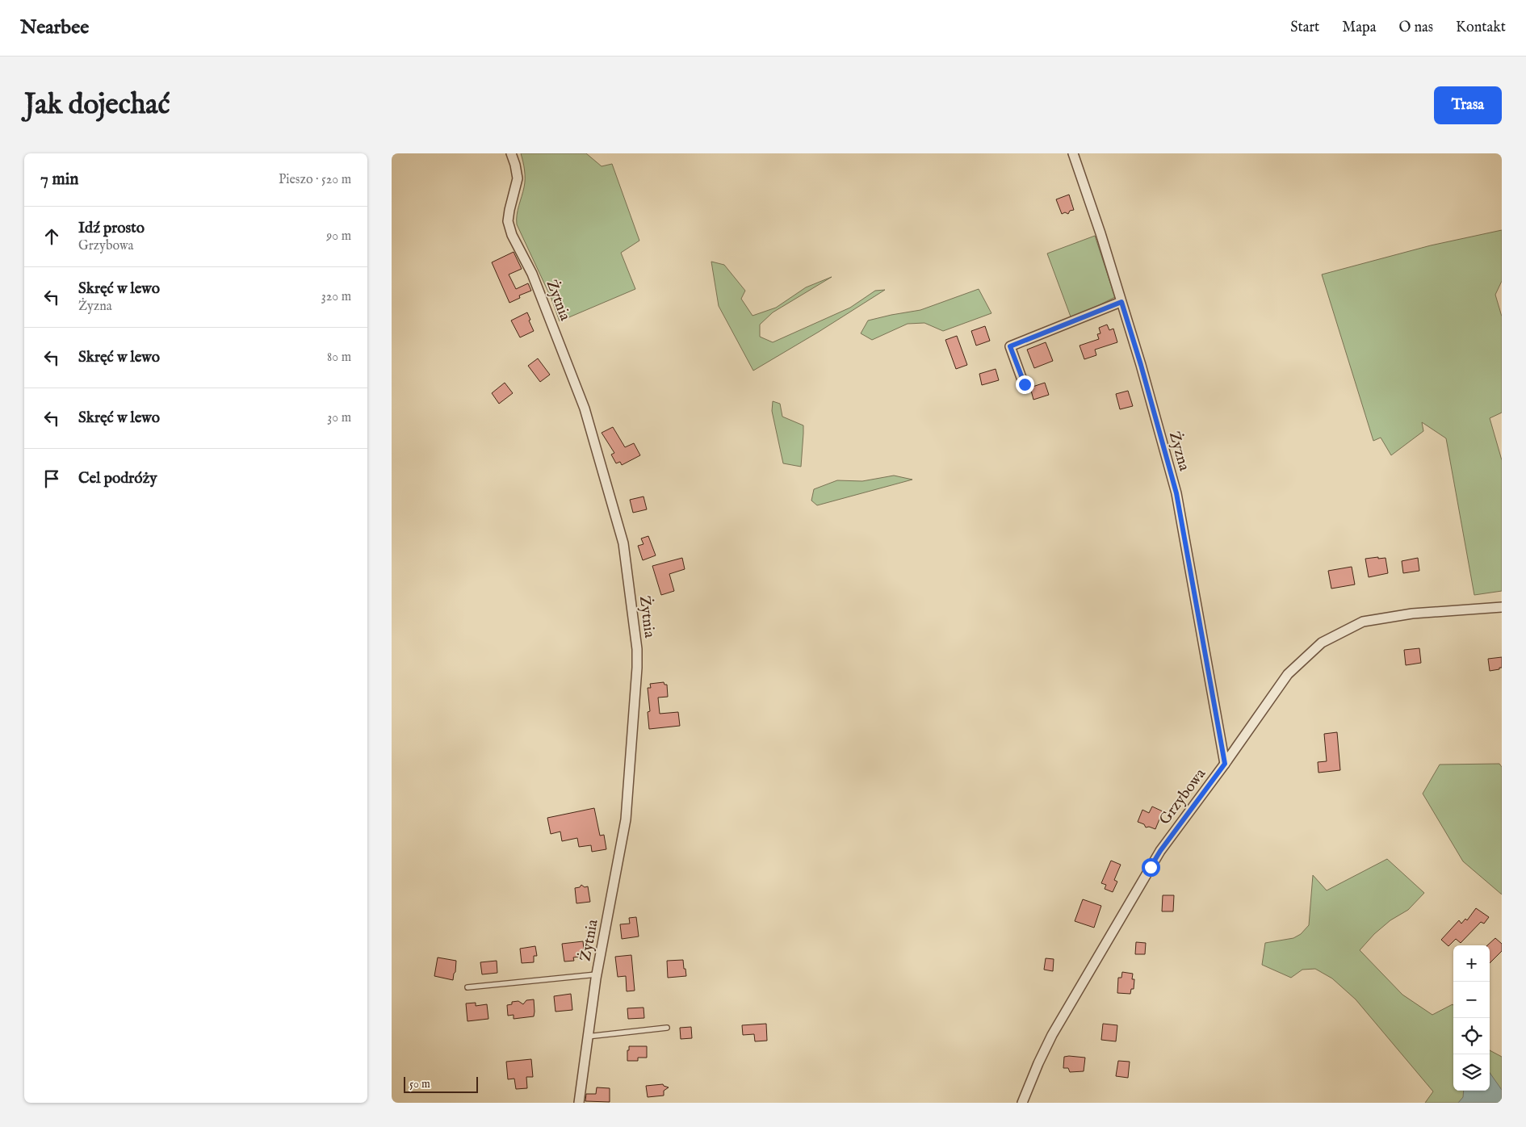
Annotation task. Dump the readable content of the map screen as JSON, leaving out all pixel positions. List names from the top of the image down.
{
  "streets": {
    "street": ["Żytnia", "Żyzna", "Grzybowa"]
  },
  "crossings": [
    ["Żyzna", "Grzybowa"]
  ],
  "scale_bar": "50 m",
  "page": {
    "header": "Nearbee",
    "nav": [
      "Start",
      "Mapa",
      "O nas",
      "Kontakt"
    ],
    "buttons": "Trasa",
    "title": "Jak dojechać",
    "heading": ["7 min", "Pieszo · 520 m"],
    "list": [
      ["Idź prosto", "Grzybowa", "90 m"],
      ["Skręć w lewo", "Żyzna", "320 m"],
      ["Skręć w lewo", "80 m"],
      ["Skręć w lewo", "30 m"],
      "Cel podróży"
    ],
    "map_buttons": ["+", "−"],
    "scale": "50 m"
  }
}
